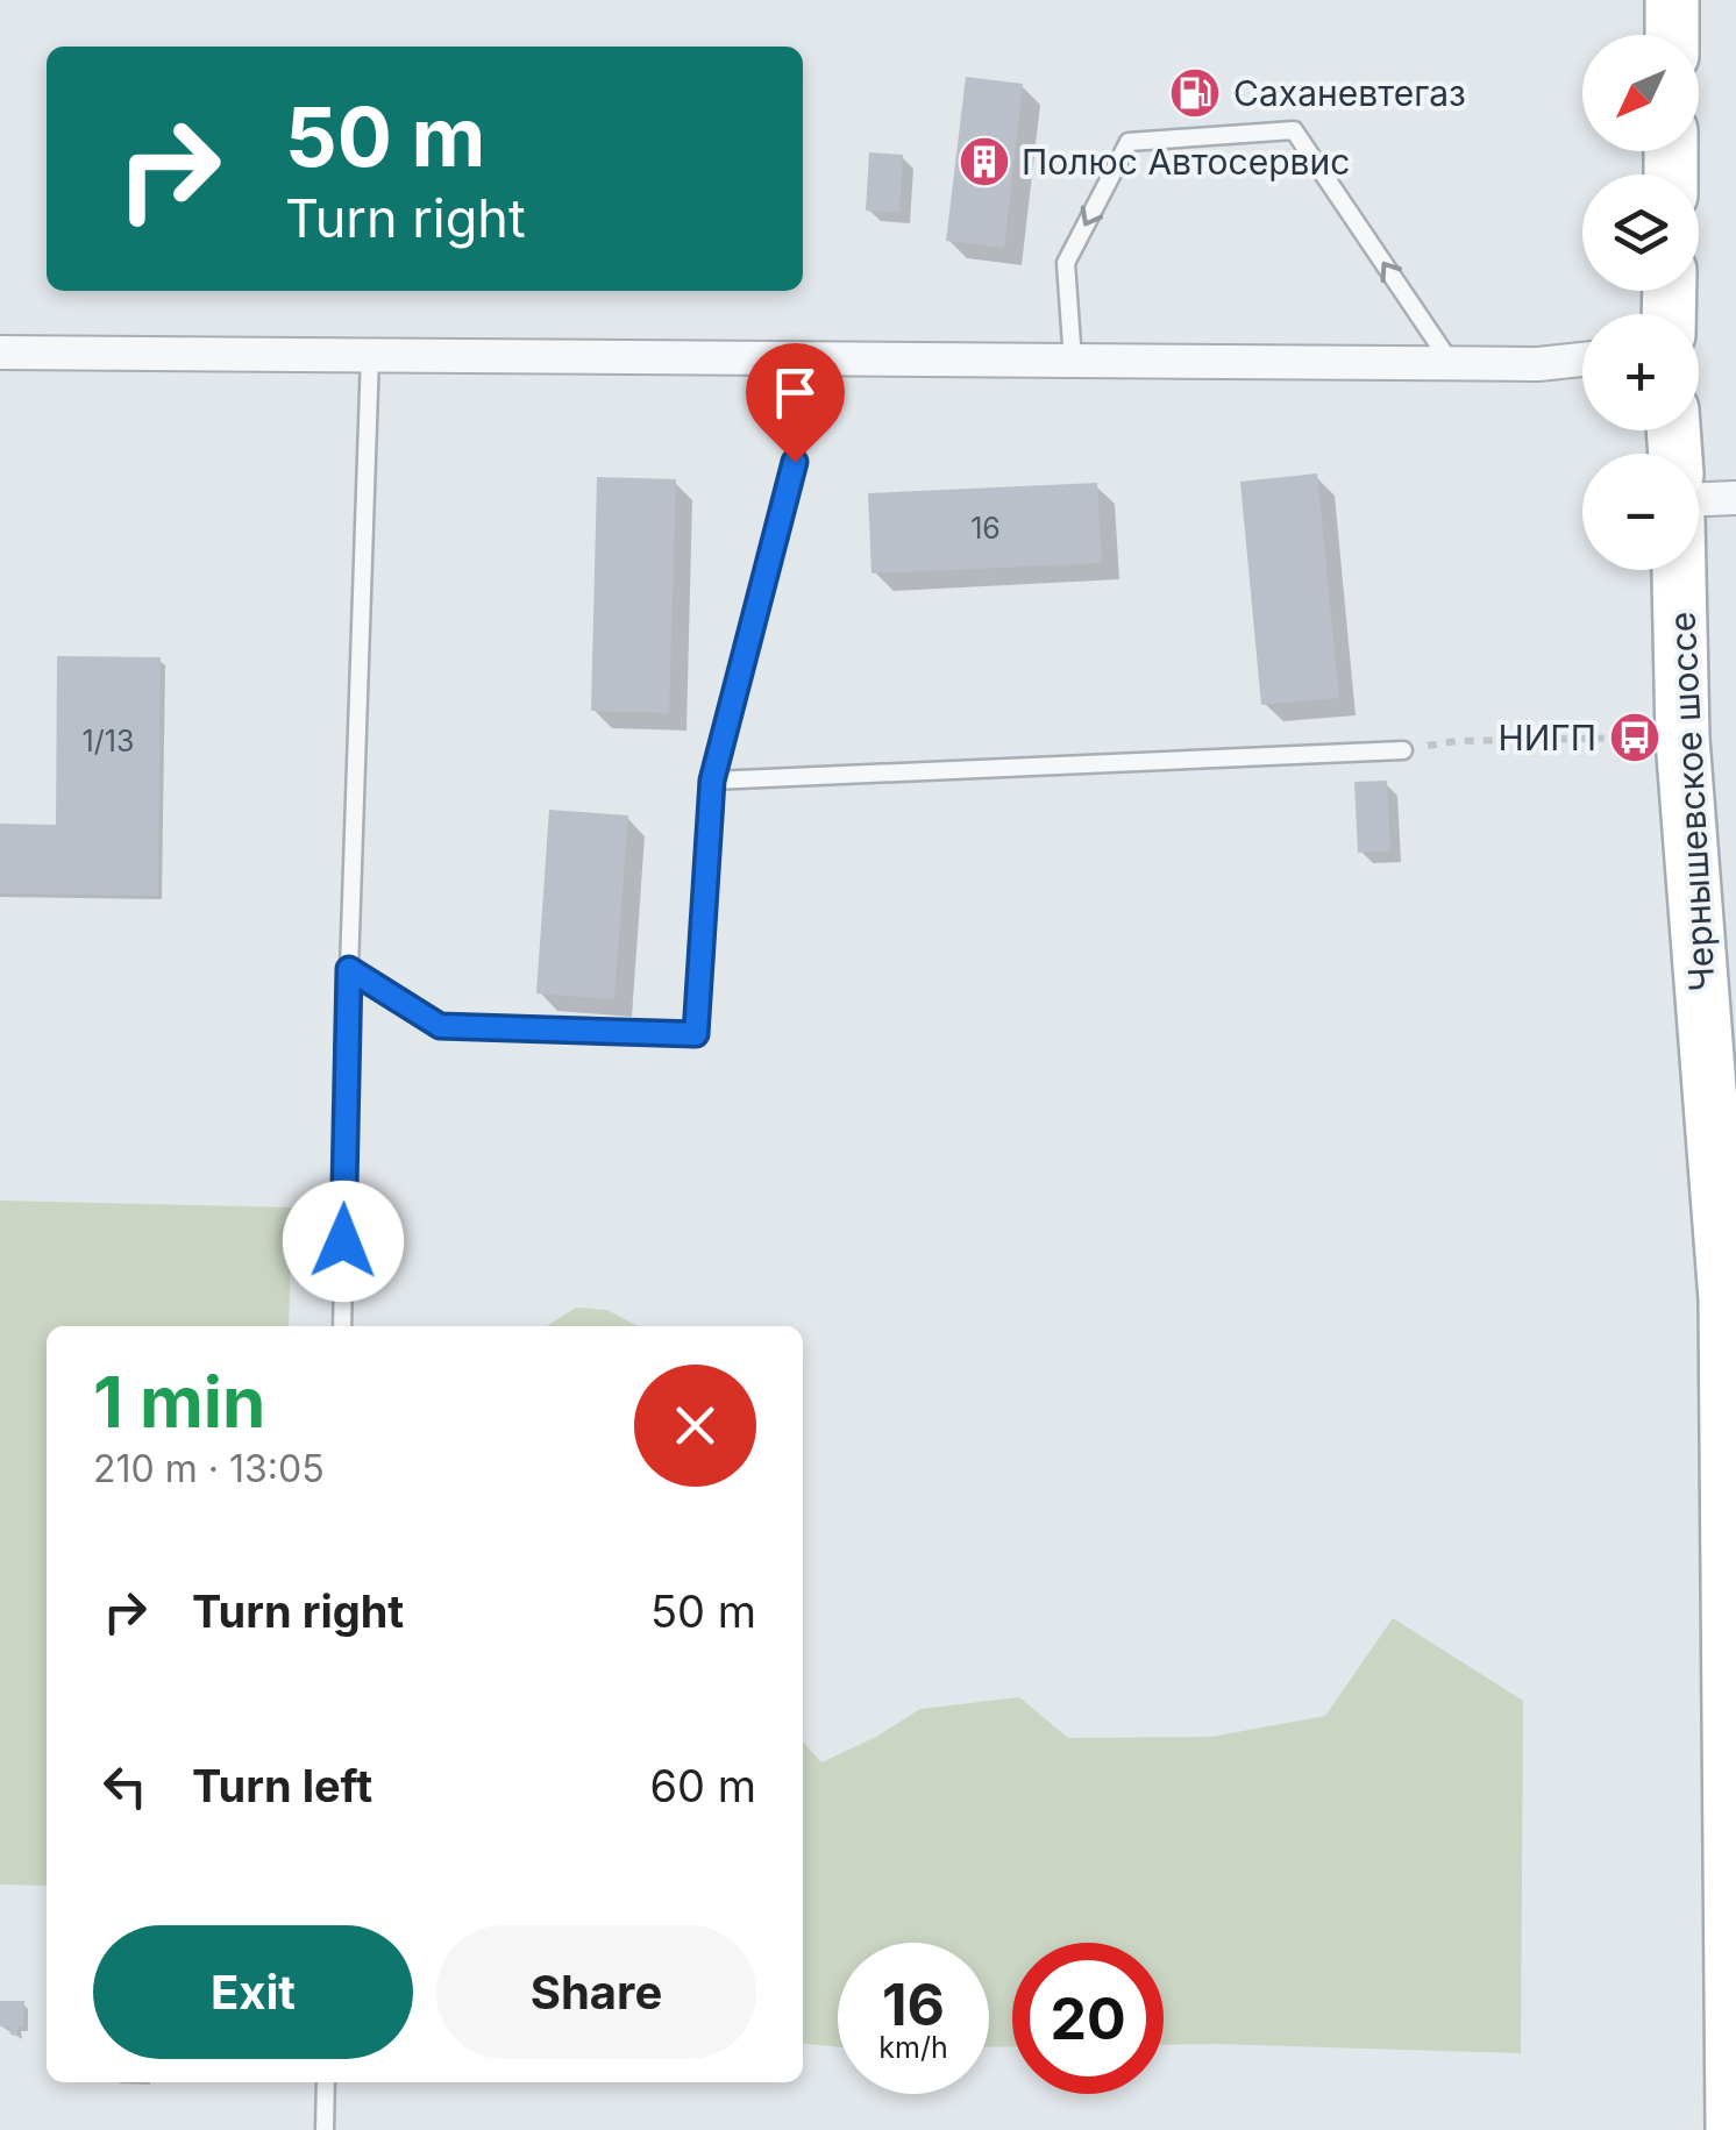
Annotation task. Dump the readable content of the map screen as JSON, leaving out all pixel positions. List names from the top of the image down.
{
  "streets": {
    "main road": ["Чернышевское шоссе"]
  },
  "places": {
    "fuel station": ["Саханевтегаз"],
    "building": ["Полюс Автосервис"],
    "bus stop": ["НИГП"]
  },
  "house_numbers": ["16", "1/13"],
  "north": "bottom left",
  "page": {
    "map_buttons": ["+", "−"],
    "turn": ["50 m", "Turn right"],
    "heading": ["1 min", "210 m · 13:05"],
    "list": [
      {
        "name": "Turn right",
        "value": "50 m"
      },
      {
        "name": "Turn left",
        "value": "60 m"
      }
    ],
    "buttons": ["Exit", "Share"],
    "speed": "16 km/h",
    "limit": "20"
  }
}
